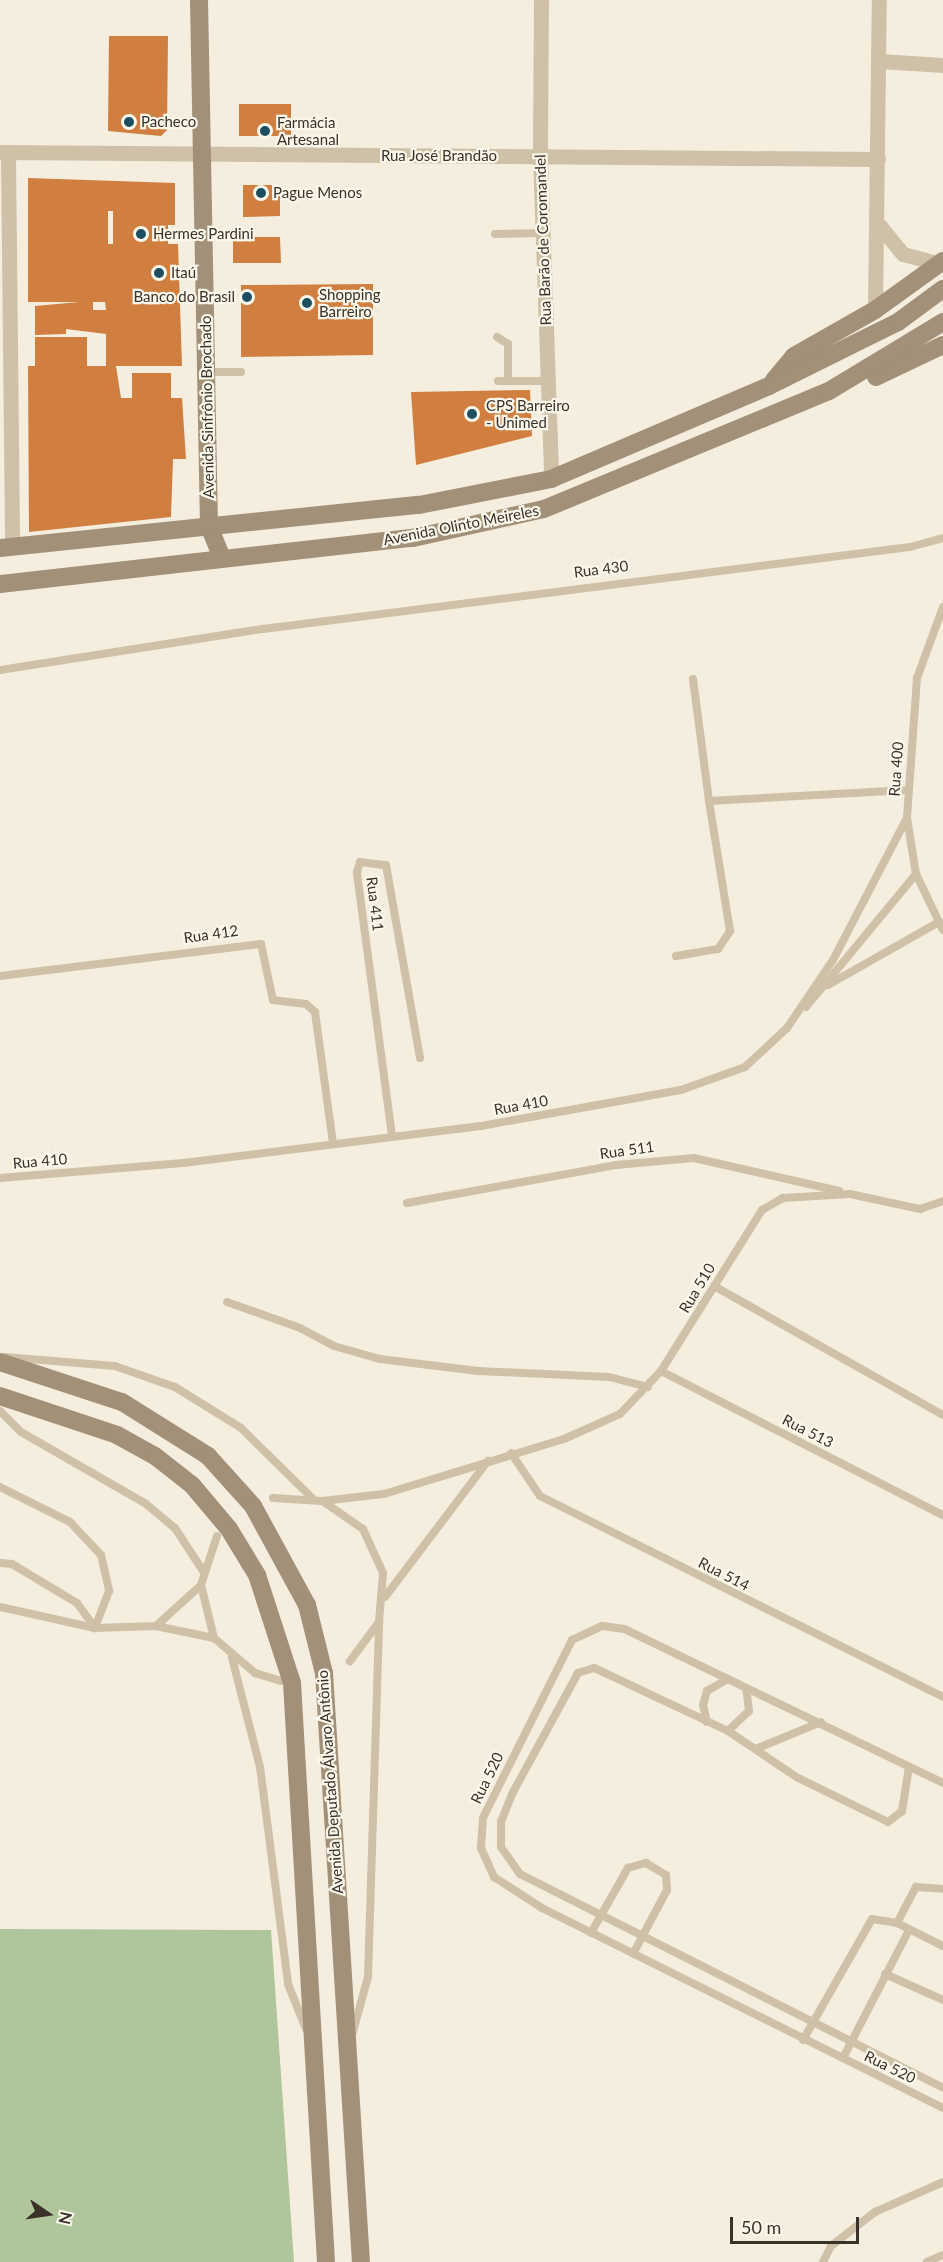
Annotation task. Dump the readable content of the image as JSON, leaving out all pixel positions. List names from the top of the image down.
{
  "streets": {
    "main road": ["Avenida Sinfrônio Brochado", "Avenida Olinto Meireles", "Avenida Deputado Álvaro Antônio"],
    "street": ["Rua José Brandão", "Rua Barão de Coromandel"],
    "lane": [
      "Rua 430",
      "Rua 400",
      "Rua 411",
      "Rua 412",
      "Rua 410",
      "Rua 511",
      "Rua 510",
      "Rua 513",
      "Rua 514",
      "Rua 520"
    ]
  },
  "crossings": [
    ["Rua José Brandão", "Rua Barão de Coromandel"],
    ["Rua José Brandão", "Avenida Sinfrônio Brochado"],
    ["Rua Barão de Coromandel", "Avenida Olinto Meireles"],
    ["Avenida Sinfrônio Brochado", "Avenida Olinto Meireles"],
    ["Rua 400", "Rua 410"],
    ["Rua 411", "Rua 410"],
    ["Rua 412", "Rua 410"],
    ["Rua 511", "Rua 510"],
    ["Rua 510", "Rua 513"],
    ["Rua 510", "Rua 514"]
  ],
  "places": [
    "Pacheco",
    "Farmácia Artesanal",
    "Pague Menos",
    "Hermes Pardini",
    "Itaú",
    "Banco do Brasil",
    "Shopping Barreiro",
    "CPS Barreiro - Unimed"
  ],
  "scale_bar": "50 m",
  "north": "right"
}
